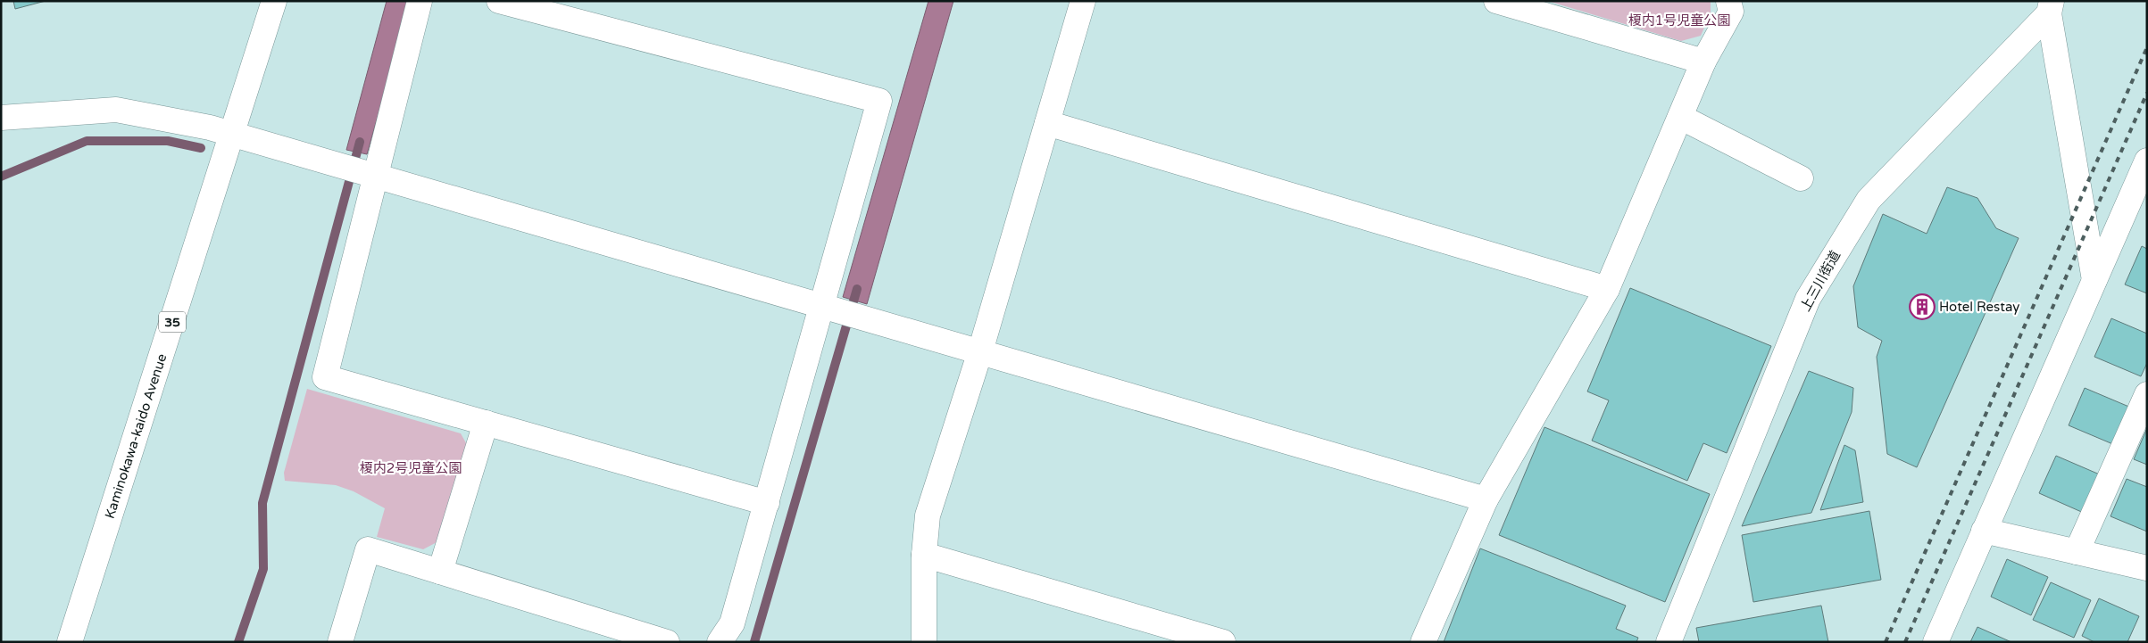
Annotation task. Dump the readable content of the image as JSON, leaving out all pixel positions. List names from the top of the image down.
{
  "streets": {
    "street": ["上三川街道", "35", "Kaminokawa-kaido Avenue"]
  },
  "parks": ["榎内1号児童公園", "榎内2号児童公園"],
  "places": {
    "building": ["Hotel Restay"]
  }
}
